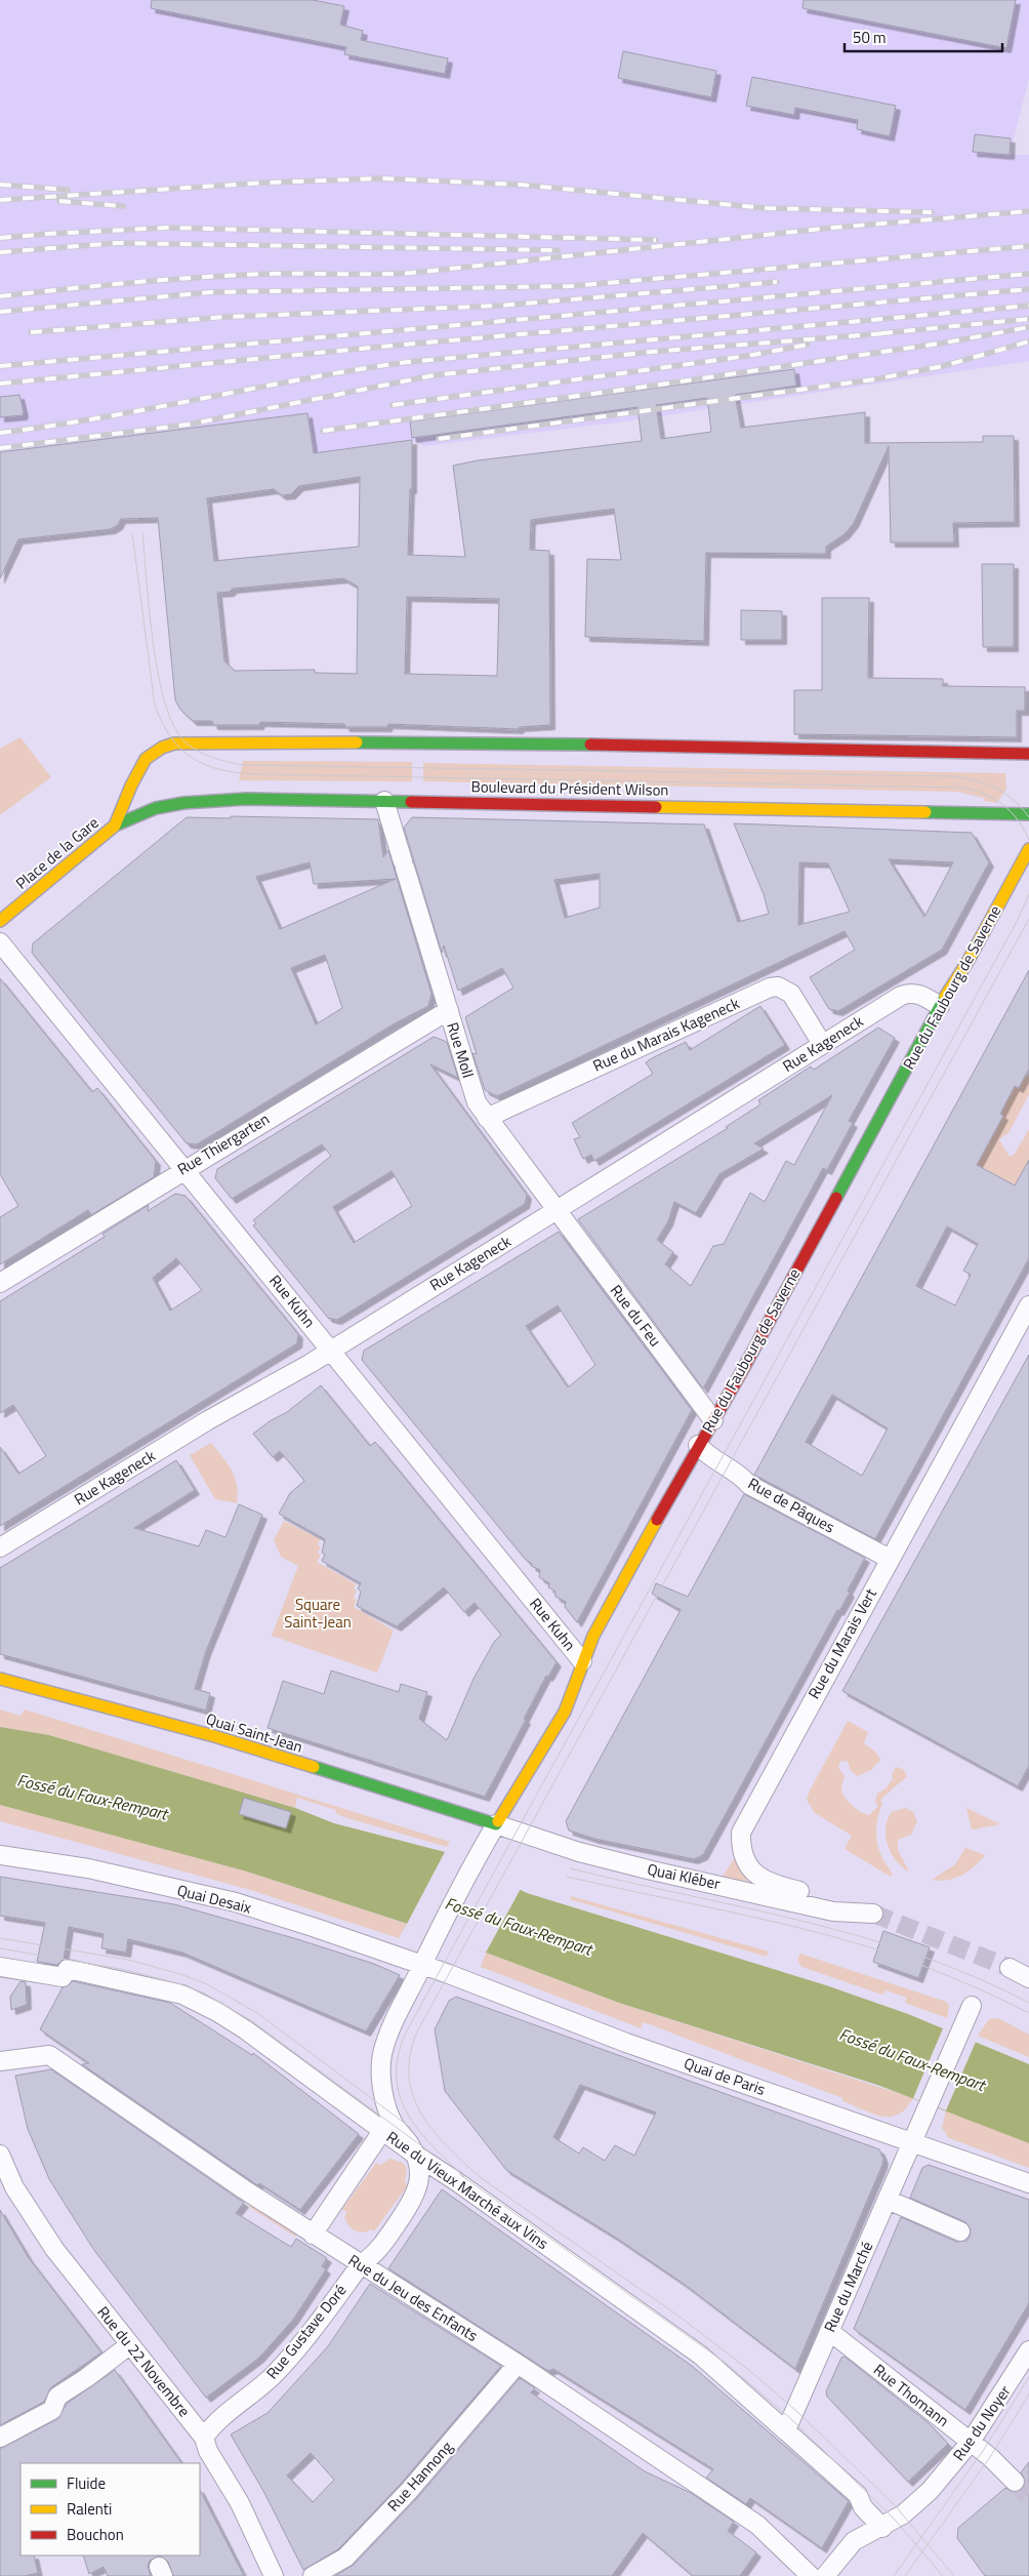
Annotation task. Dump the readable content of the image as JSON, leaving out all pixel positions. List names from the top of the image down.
{
  "streets": {
    "main road": [
      "Boulevard du Président Wilson",
      "Place de la Gare",
      "Rue du Faubourg de Saverne",
      "Quai Saint-Jean"
    ],
    "street": [
      "Rue du Marais Kageneck",
      "Rue Kageneck",
      "Rue Moll",
      "Rue Thiergarten",
      "Rue Kuhn",
      "Rue du Feu",
      "Rue de Pâques",
      "Rue du Marais Vert",
      "Quai Kléber",
      "Quai Desaix",
      "Quai de Paris",
      "Rue du Vieux Marché aux Vins",
      "Rue du Marché",
      "Rue du Jeu des Enfants",
      "Rue Gustave Doré",
      "Rue du 22 Novembre",
      "Rue Thomann",
      "Rue du Noyer",
      "Rue Hannong"
    ]
  },
  "crossings": [
    ["Boulevard du Président Wilson", "Place de la Gare"],
    ["Boulevard du Président Wilson", "Rue Moll"],
    ["Rue du Faubourg de Saverne", "Rue Kageneck"],
    ["Rue du Faubourg de Saverne", "Rue Kuhn"],
    ["Rue du Faubourg de Saverne", "Rue du Feu"],
    ["Rue du Faubourg de Saverne", "Rue de Pâques"],
    ["Rue du Faubourg de Saverne", "Quai Saint-Jean"],
    ["Rue du Faubourg de Saverne", "Quai Kléber"],
    ["Rue du Faubourg de Saverne", "Quai Desaix"],
    ["Rue du Faubourg de Saverne", "Quai de Paris"],
    ["Rue du Faubourg de Saverne", "Rue du Vieux Marché aux Vins"],
    ["Rue du Faubourg de Saverne", "Rue Gustave Doré"],
    ["Rue du Marais Kageneck", "Rue Kageneck"],
    ["Rue du Marais Kageneck", "Rue Moll"],
    ["Rue Kageneck", "Rue Moll"],
    ["Rue Kageneck", "Rue Kuhn"],
    ["Rue Kageneck", "Rue du Feu"],
    ["Rue Moll", "Rue Thiergarten"],
    ["Rue Moll", "Rue du Feu"],
    ["Rue Thiergarten", "Rue Kuhn"],
    ["Rue de Pâques", "Rue du Marais Vert"],
    ["Rue du Marais Vert", "Quai Kléber"],
    ["Quai Saint-Jean", "Quai Kléber"],
    ["Quai Desaix", "Quai de Paris"],
    ["Quai de Paris", "Rue du Marché"],
    ["Rue du Vieux Marché aux Vins", "Rue du Marché"],
    ["Rue du Vieux Marché aux Vins", "Rue Gustave Doré"],
    ["Rue du Vieux Marché aux Vins", "Rue du Noyer"],
    ["Rue du Marché", "Rue Thomann"],
    ["Rue du Jeu des Enfants", "Rue Gustave Doré"],
    ["Rue du Jeu des Enfants", "Rue Hannong"],
    ["Rue Gustave Doré", "Rue du 22 Novembre"],
    ["Rue Thomann", "Rue du Noyer"]
  ],
  "water": ["Fossé du Faux-Rempart"],
  "parks": ["Square Saint-Jean"],
  "legend": ["Fluide", "Ralenti", "Bouchon"],
  "scale_bar": "50 m"
}
